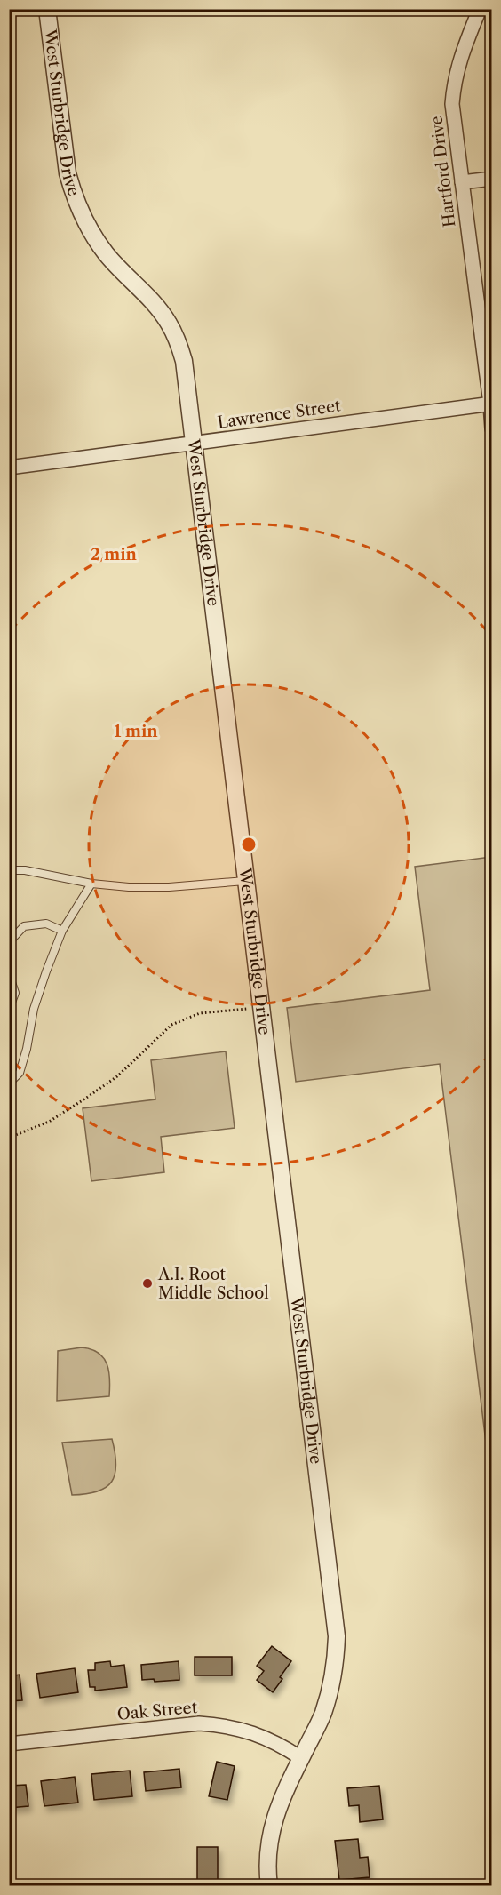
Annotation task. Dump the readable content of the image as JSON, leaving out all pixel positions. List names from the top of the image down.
{
  "streets": {
    "street": [
      "West Sturbridge Drive",
      "Hartford Drive",
      "Lawrence Street",
      "Oak Street"
    ]
  },
  "crossings": [
    ["West Sturbridge Drive", "Lawrence Street"],
    ["West Sturbridge Drive", "Oak Street"],
    ["Hartford Drive", "Lawrence Street"]
  ],
  "places": ["A.I. Root Middle School"],
  "rings": ["2 min", "1 min"]
}
